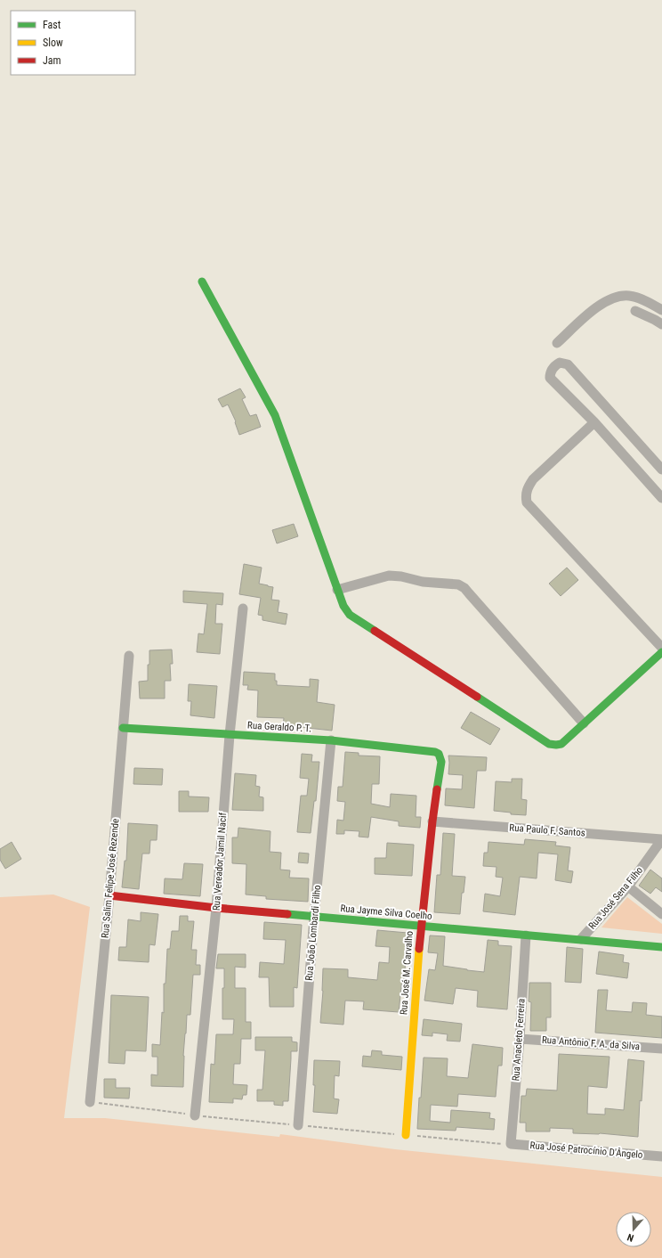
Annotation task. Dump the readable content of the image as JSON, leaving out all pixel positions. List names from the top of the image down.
{
  "streets": {
    "street": [
      "Rua Geraldo P. T.",
      "Rua Paulo F. Santos",
      "Rua Vereador Jamil Nacif",
      "Rua Salim Felipe José Rezende",
      "Rua José Sena Filho",
      "Rua Jayme Silva Coelho",
      "Rua João Lombardi Filho",
      "Rua José M. Carvalho",
      "Rua Anacleto Ferreira",
      "Rua Antônio F. A. da Silva",
      "Rua José Patrocínio D'Ângelo"
    ]
  },
  "crossings": [
    ["Rua Geraldo P. T.", "Rua Vereador Jamil Nacif"],
    ["Rua Geraldo P. T.", "Rua Salim Felipe José Rezende"],
    ["Rua Geraldo P. T.", "Rua João Lombardi Filho"],
    ["Rua Geraldo P. T.", "Rua José M. Carvalho"],
    ["Rua Paulo F. Santos", "Rua José Sena Filho"],
    ["Rua Paulo F. Santos", "Rua José M. Carvalho"],
    ["Rua Vereador Jamil Nacif", "Rua Jayme Silva Coelho"],
    ["Rua Salim Felipe José Rezende", "Rua Jayme Silva Coelho"],
    ["Rua José Sena Filho", "Rua Jayme Silva Coelho"],
    ["Rua Jayme Silva Coelho", "Rua João Lombardi Filho"],
    ["Rua Jayme Silva Coelho", "Rua José M. Carvalho"],
    ["Rua Jayme Silva Coelho", "Rua Anacleto Ferreira"],
    ["Rua Anacleto Ferreira", "Rua Antônio F. A. da Silva"],
    ["Rua Anacleto Ferreira", "Rua José Patrocínio D'Ângelo"]
  ],
  "legend": ["Fast", "Slow", "Jam"],
  "north": "bottom"
}
